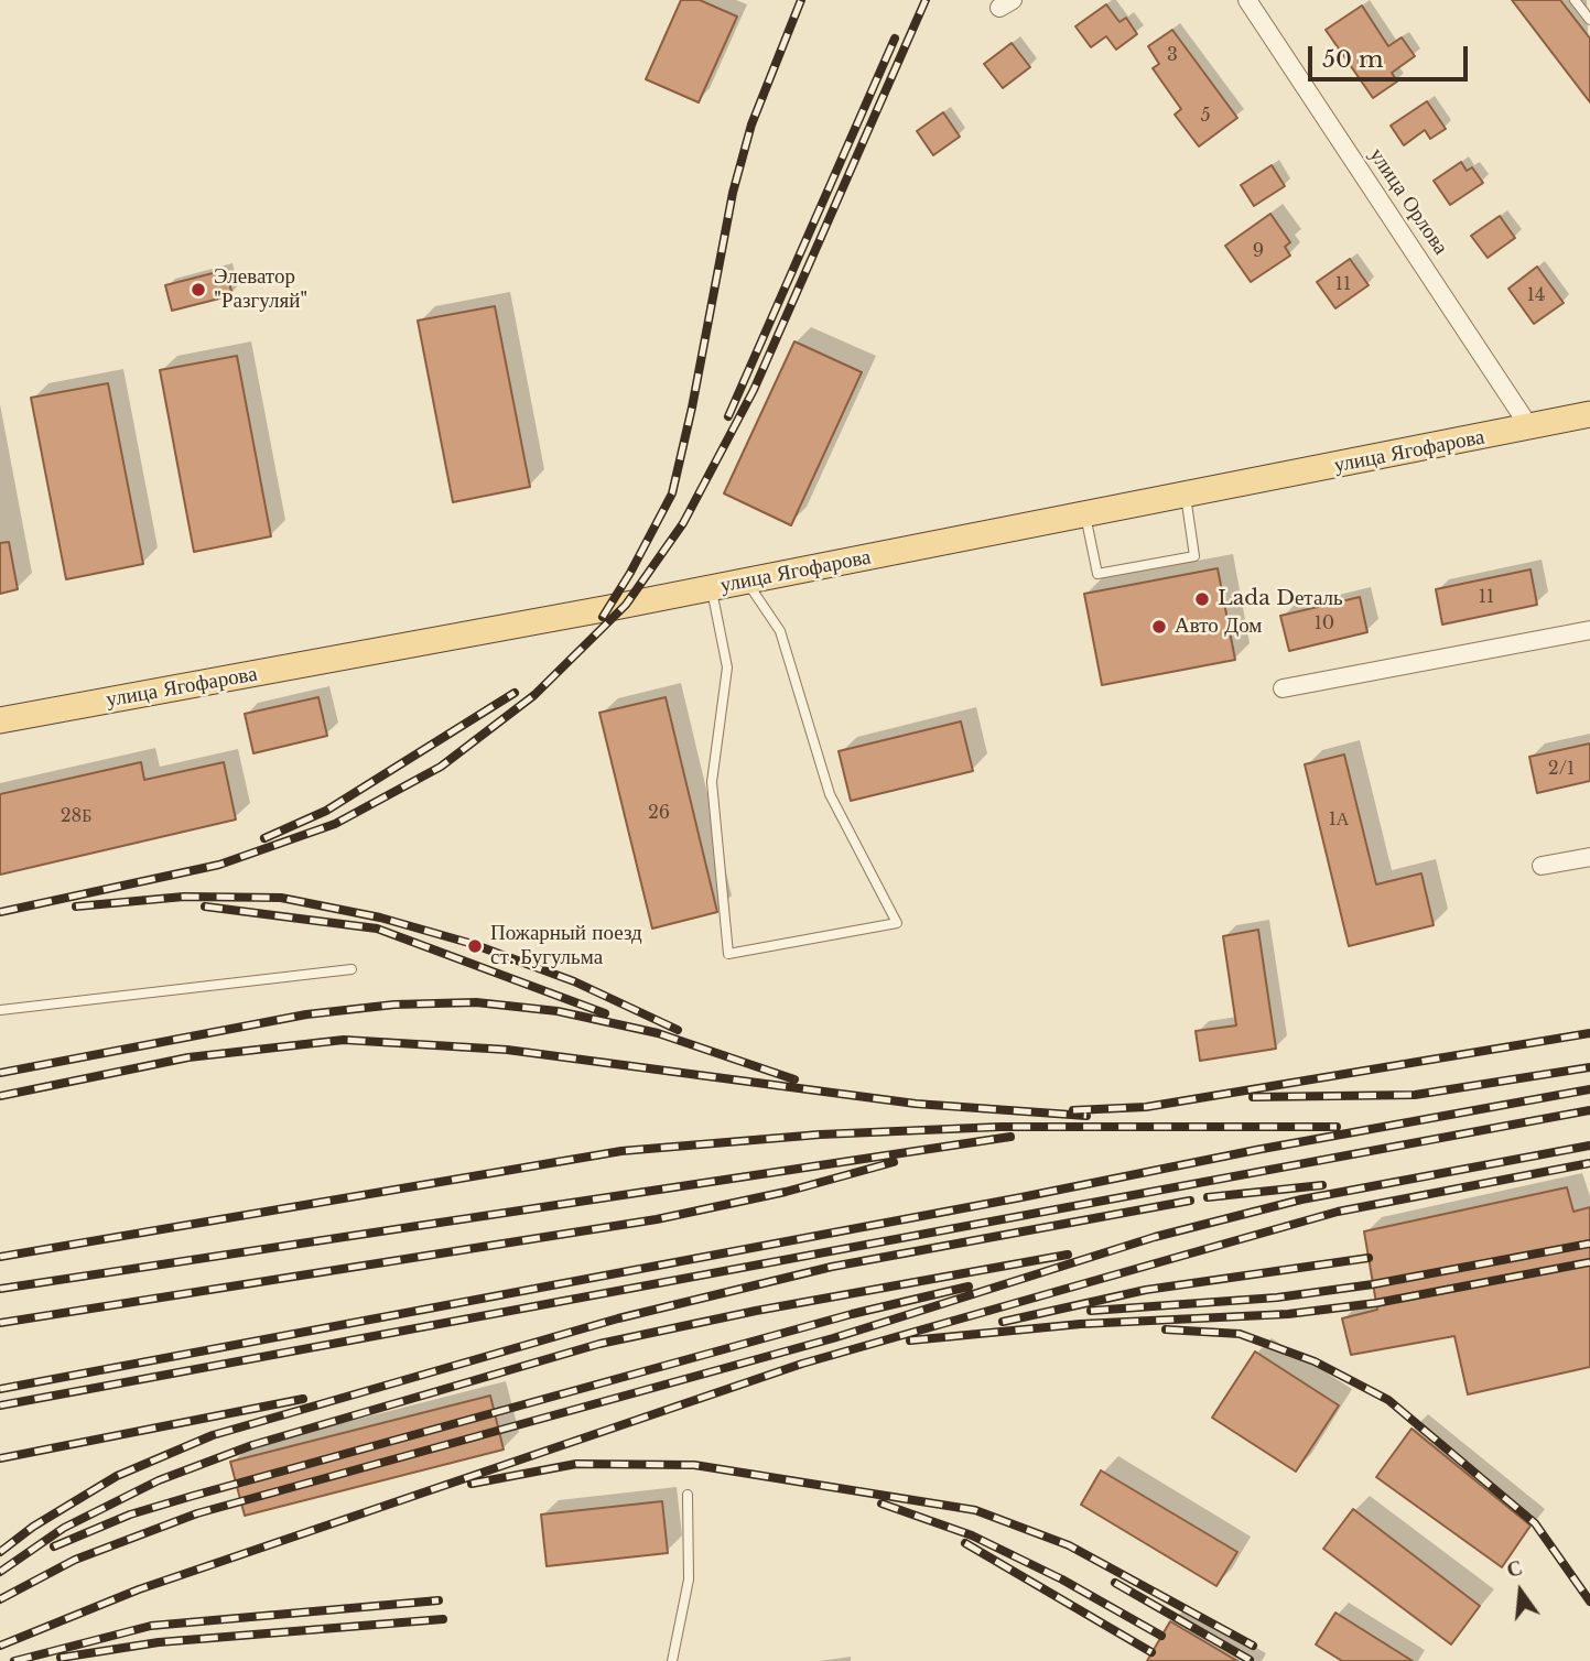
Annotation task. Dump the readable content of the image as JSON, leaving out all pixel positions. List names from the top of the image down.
{
  "streets": {
    "main road": ["улица Ягофарова"],
    "street": ["улица Орлова"]
  },
  "crossings": [
    ["улица Орлова", "улица Ягофарова"]
  ],
  "places": [
    "Элеватор \"Разгуляй\"",
    "Lada Dеталь",
    "Авто Дом",
    "Пожарный поезд ст. Бугульма"
  ],
  "house_numbers": [
    "3",
    "5",
    "9",
    "11",
    "14",
    "11",
    "10",
    "2/1",
    "26",
    "28Б",
    "1А"
  ],
  "scale_bar": "50 m",
  "north": "top"
}
